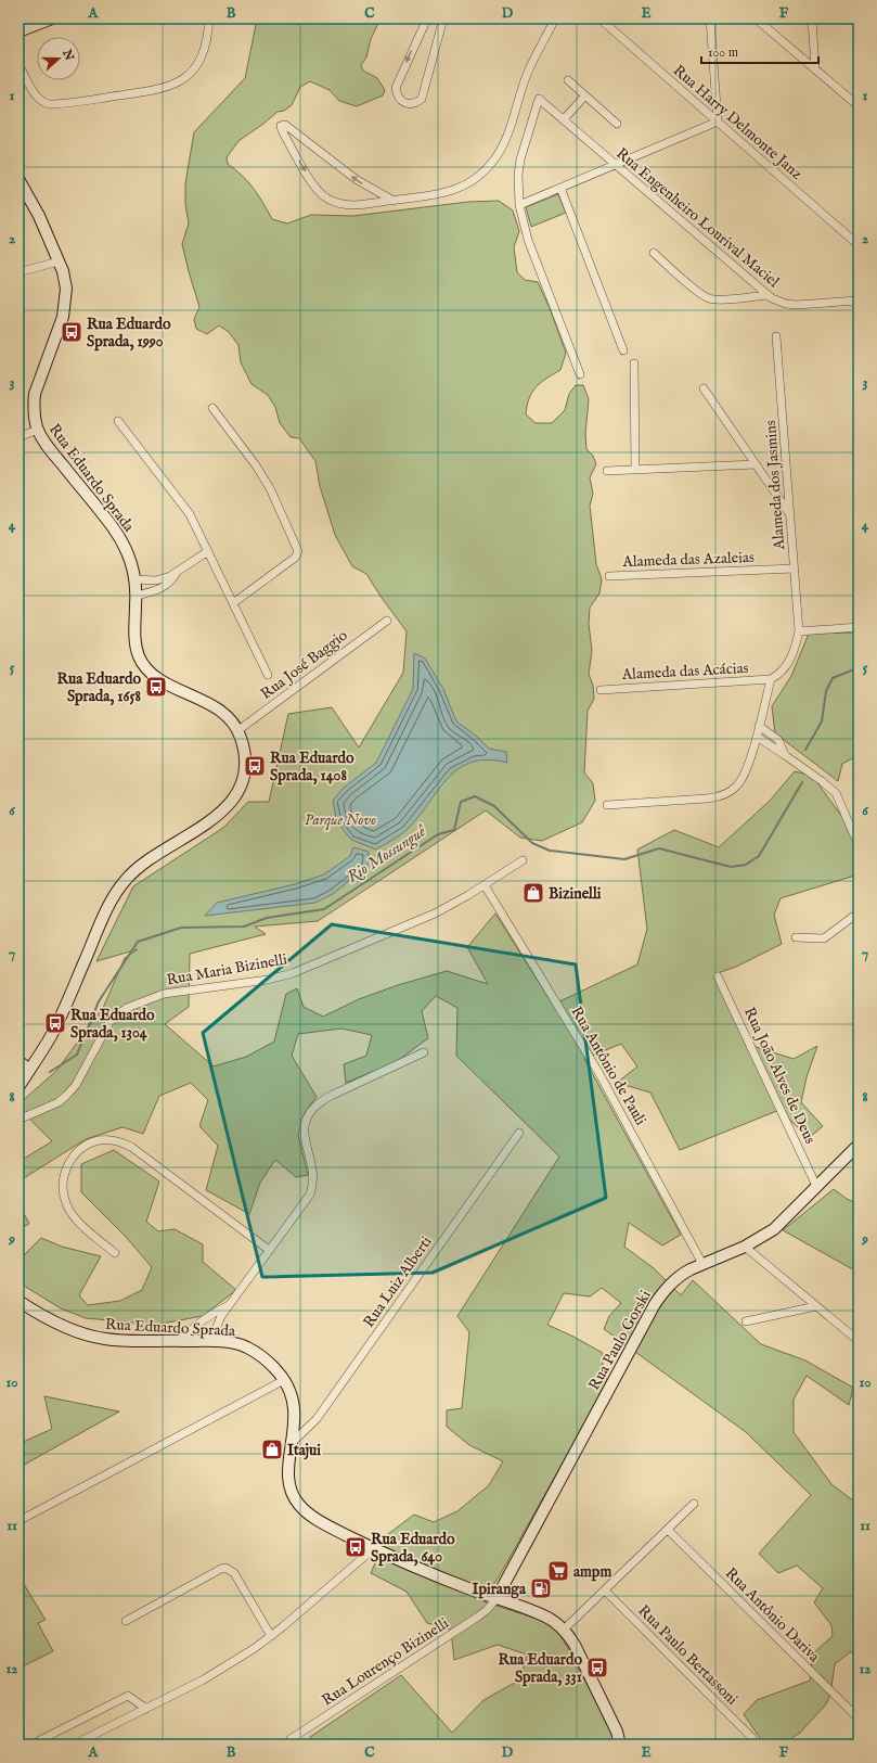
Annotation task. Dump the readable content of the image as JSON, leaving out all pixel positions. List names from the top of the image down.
{
  "streets": {
    "main road": ["Rua Eduardo Sprada", "Rua Paulo Gorski"],
    "street": [
      "Rua Harry Delmonte Janz",
      "Rua Engenheiro Lourival Maciel",
      "Alameda dos Jasmins",
      "Alameda das Azaleias",
      "Rua José Baggio",
      "Alameda das Acácias",
      "Rua Maria Bizinelli",
      "Rua Antônio de Pauli",
      "Rua João Alves de Deus",
      "Rua Luiz Alberti",
      "Rua Antônio Dariva",
      "Rua Paulo Bertassoni",
      "Rua Lourenço Bizinelli"
    ]
  },
  "crossings": [
    ["Rua Eduardo Sprada", "Rua José Baggio"],
    ["Rua Eduardo Sprada", "Rua Luiz Alberti"],
    ["Rua Eduardo Sprada", "Rua Paulo Gorski"],
    ["Rua Eduardo Sprada", "Rua Lourenço Bizinelli"],
    ["Alameda dos Jasmins", "Alameda das Azaleias"],
    ["Rua Maria Bizinelli", "Rua Antônio de Pauli"],
    ["Rua Antônio de Pauli", "Rua Paulo Gorski"],
    ["Rua João Alves de Deus", "Rua Paulo Gorski"],
    ["Rua Paulo Gorski", "Rua Lourenço Bizinelli"]
  ],
  "water": ["Rio Mossunguê"],
  "parks": ["Parque Novo"],
  "places": {
    "bus stop": [
      "Rua Eduardo Sprada, 1990",
      "Rua Eduardo Sprada, 1658",
      "Rua Eduardo Sprada, 1408",
      "Rua Eduardo Sprada, 1304",
      "Rua Eduardo Sprada, 640",
      "Rua Eduardo Sprada, 331"
    ],
    "shop": ["Bizinelli", "Itajui"],
    "supermarket": ["ampm"],
    "fuel station": ["Ipiranga"]
  },
  "scale_bar": "100 m",
  "north": "right",
  "grid": {
    "columns": [
      "A",
      "B",
      "C",
      "D",
      "E",
      "F"
    ],
    "rows": [
      "1",
      "2",
      "3",
      "4",
      "5",
      "6",
      "7",
      "8",
      "9",
      "10",
      "11",
      "12"
    ]
  }
}
